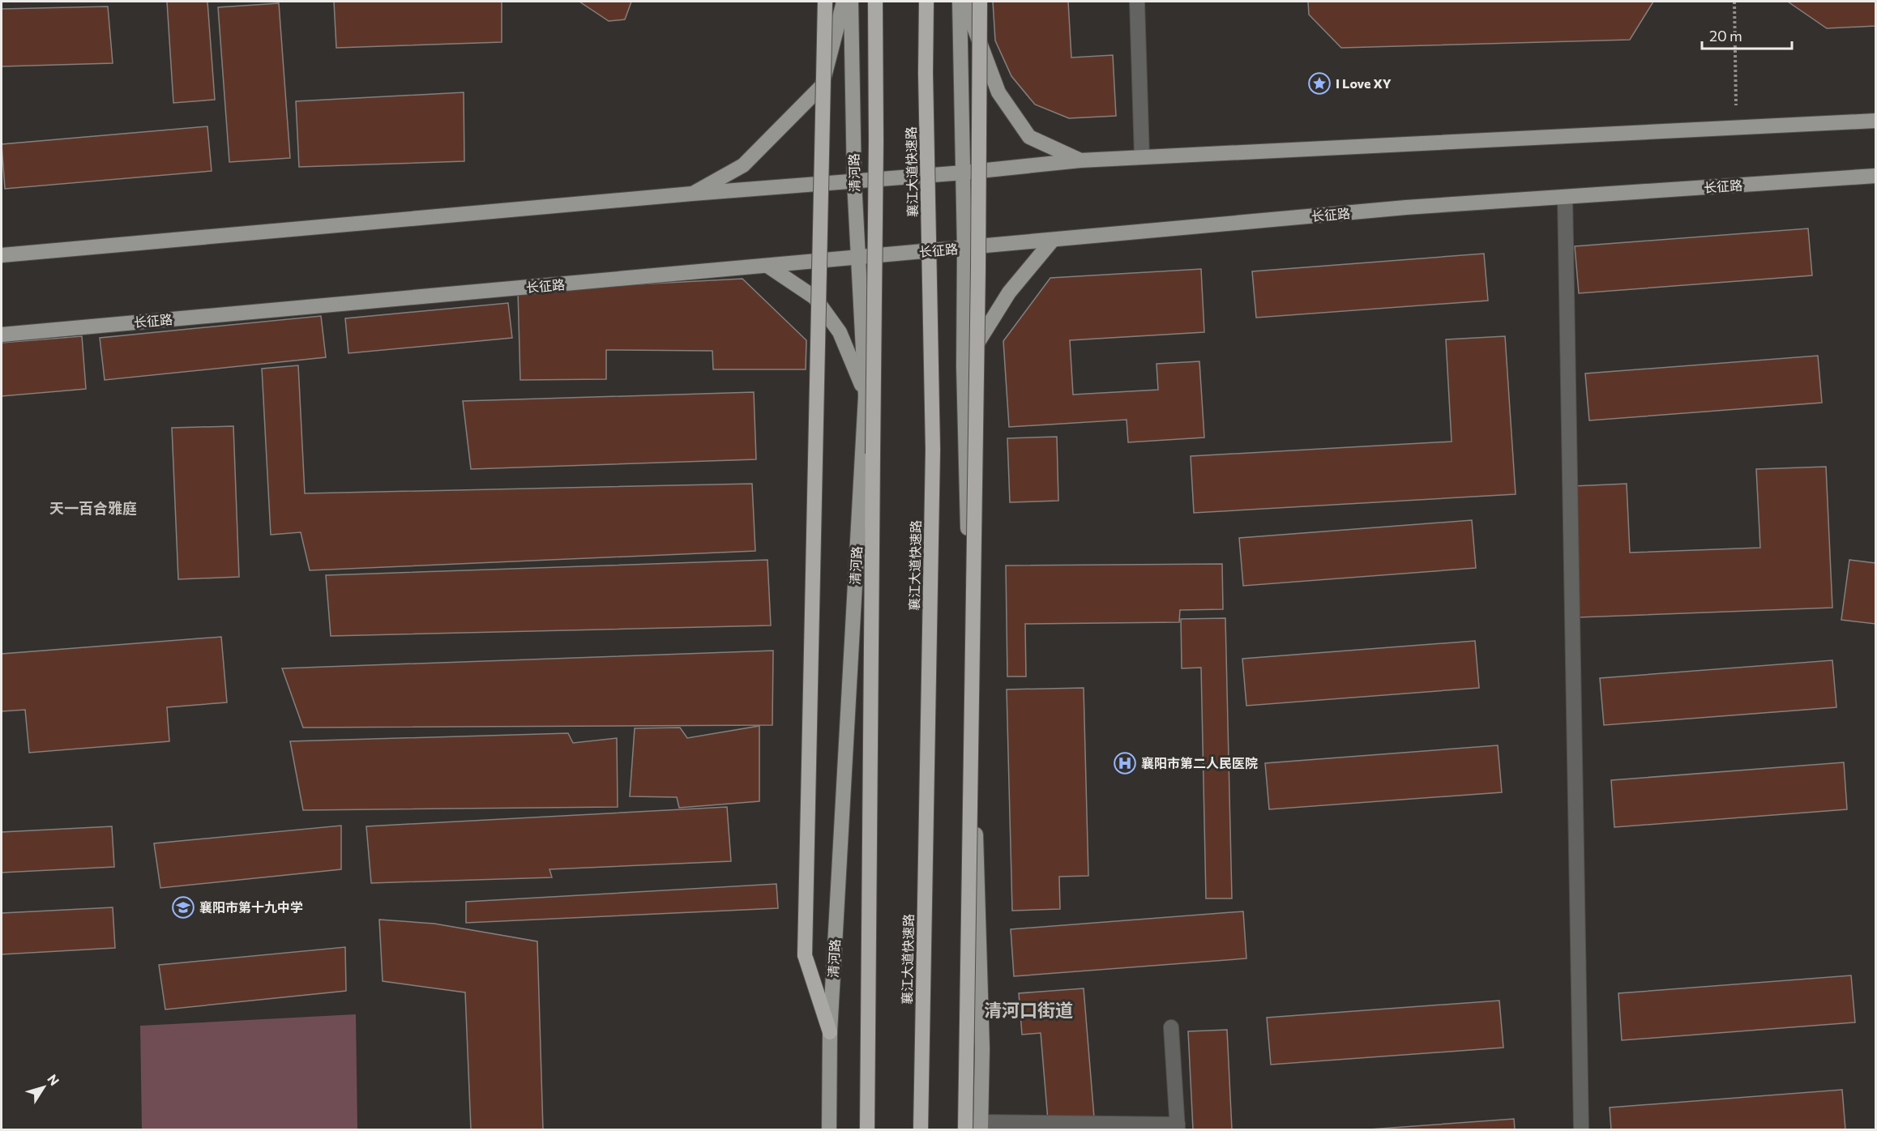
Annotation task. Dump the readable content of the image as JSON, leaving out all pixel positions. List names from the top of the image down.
{
  "streets": {
    "highway": ["襄江大道快速路"],
    "main road": ["清河路", "长征路"]
  },
  "crossings": [
    ["清河路", "长征路"]
  ],
  "districts": ["天一百合雅庭", "清河口街道"],
  "places": {
    "place": ["I Love XY"],
    "hospital": ["襄阳市第二人民医院"],
    "school or university": ["襄阳市第十九中学"]
  },
  "scale_bar": "20 m",
  "north": "top right"
}
